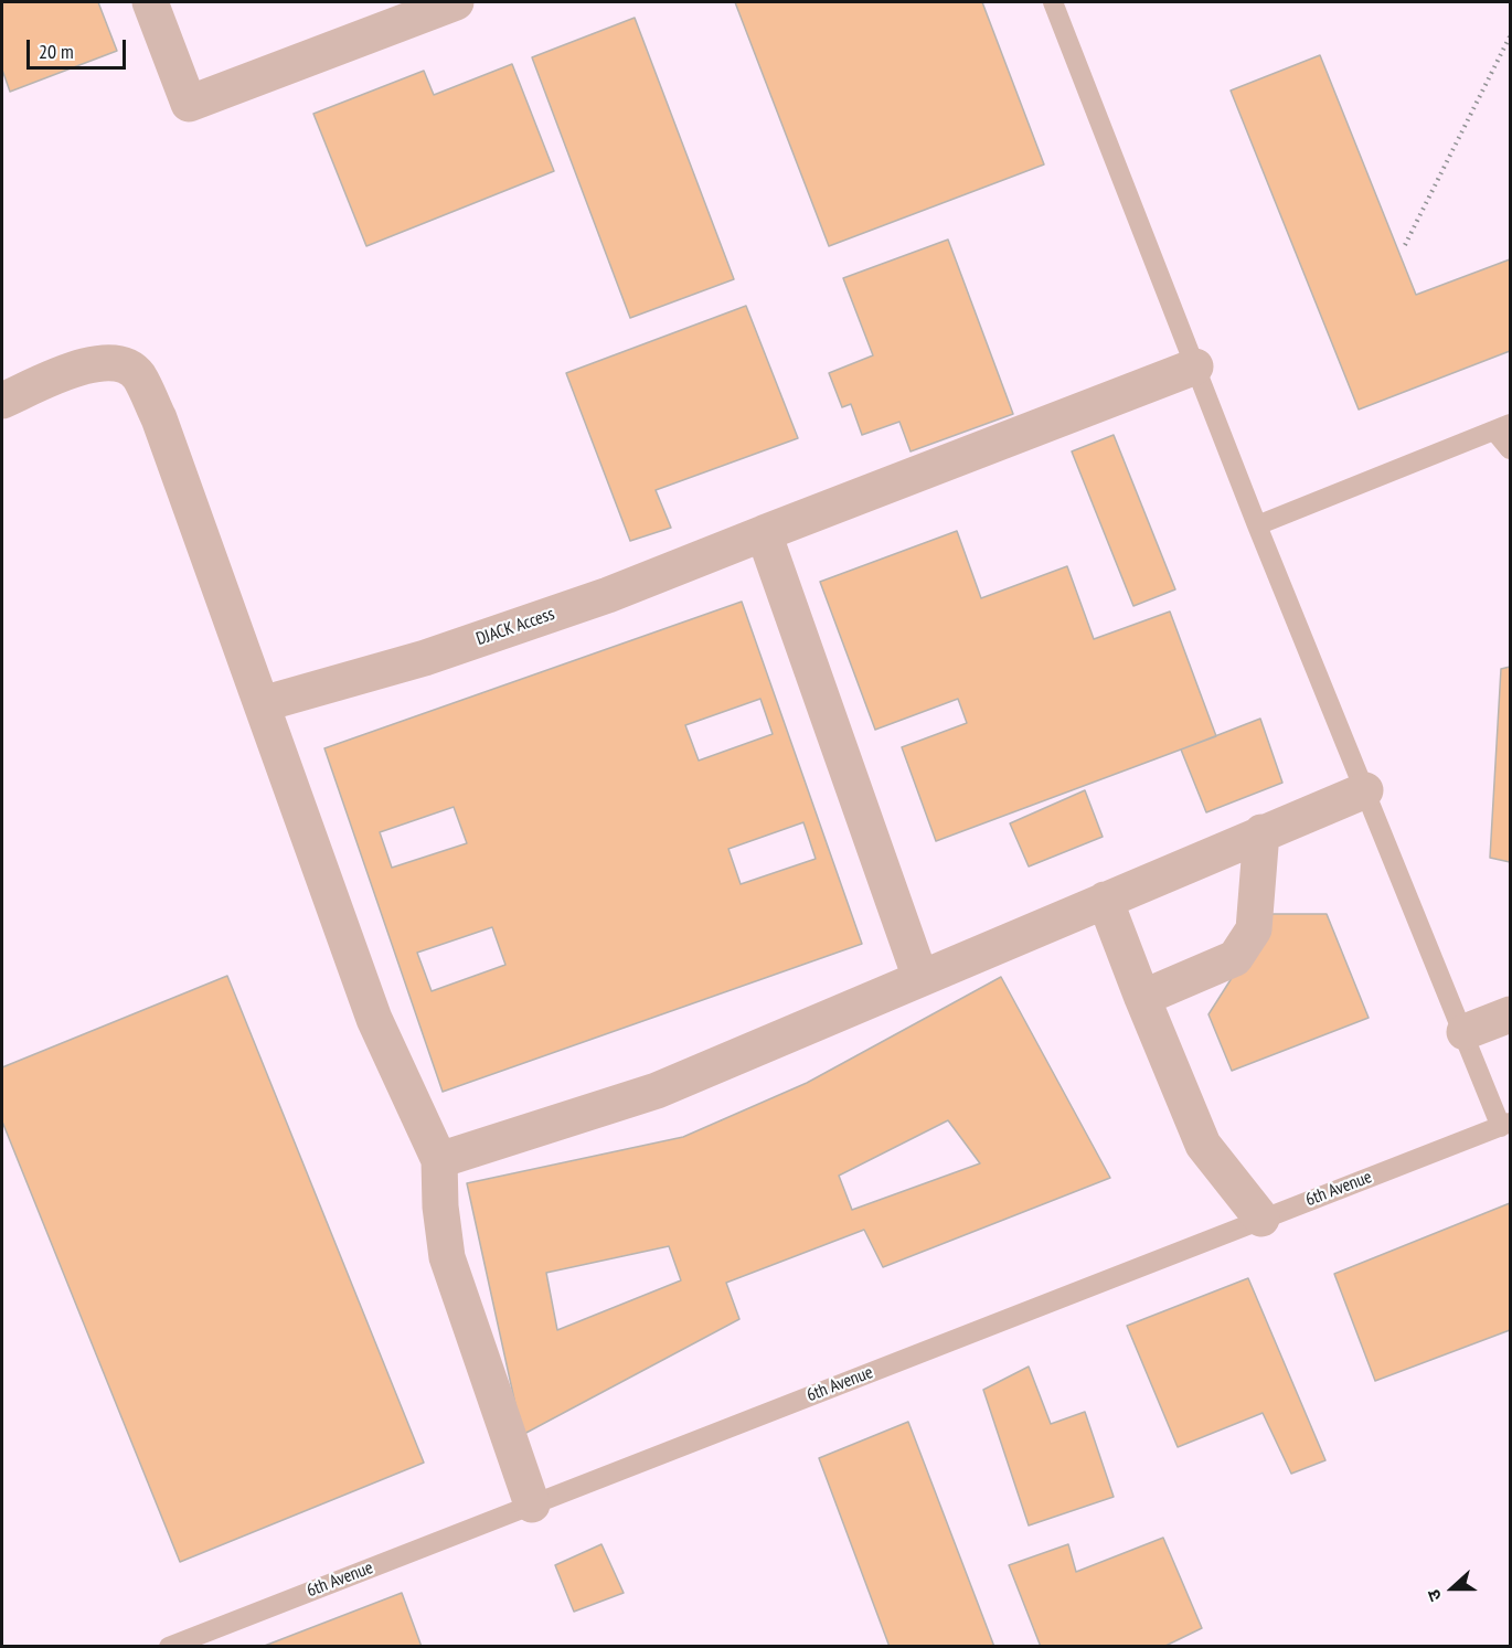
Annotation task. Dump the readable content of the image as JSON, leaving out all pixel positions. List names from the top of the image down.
{
  "streets": {
    "street": ["DJACK Access"],
    "lane": ["6th Avenue"]
  },
  "scale_bar": "20 m",
  "north": "left"
}
